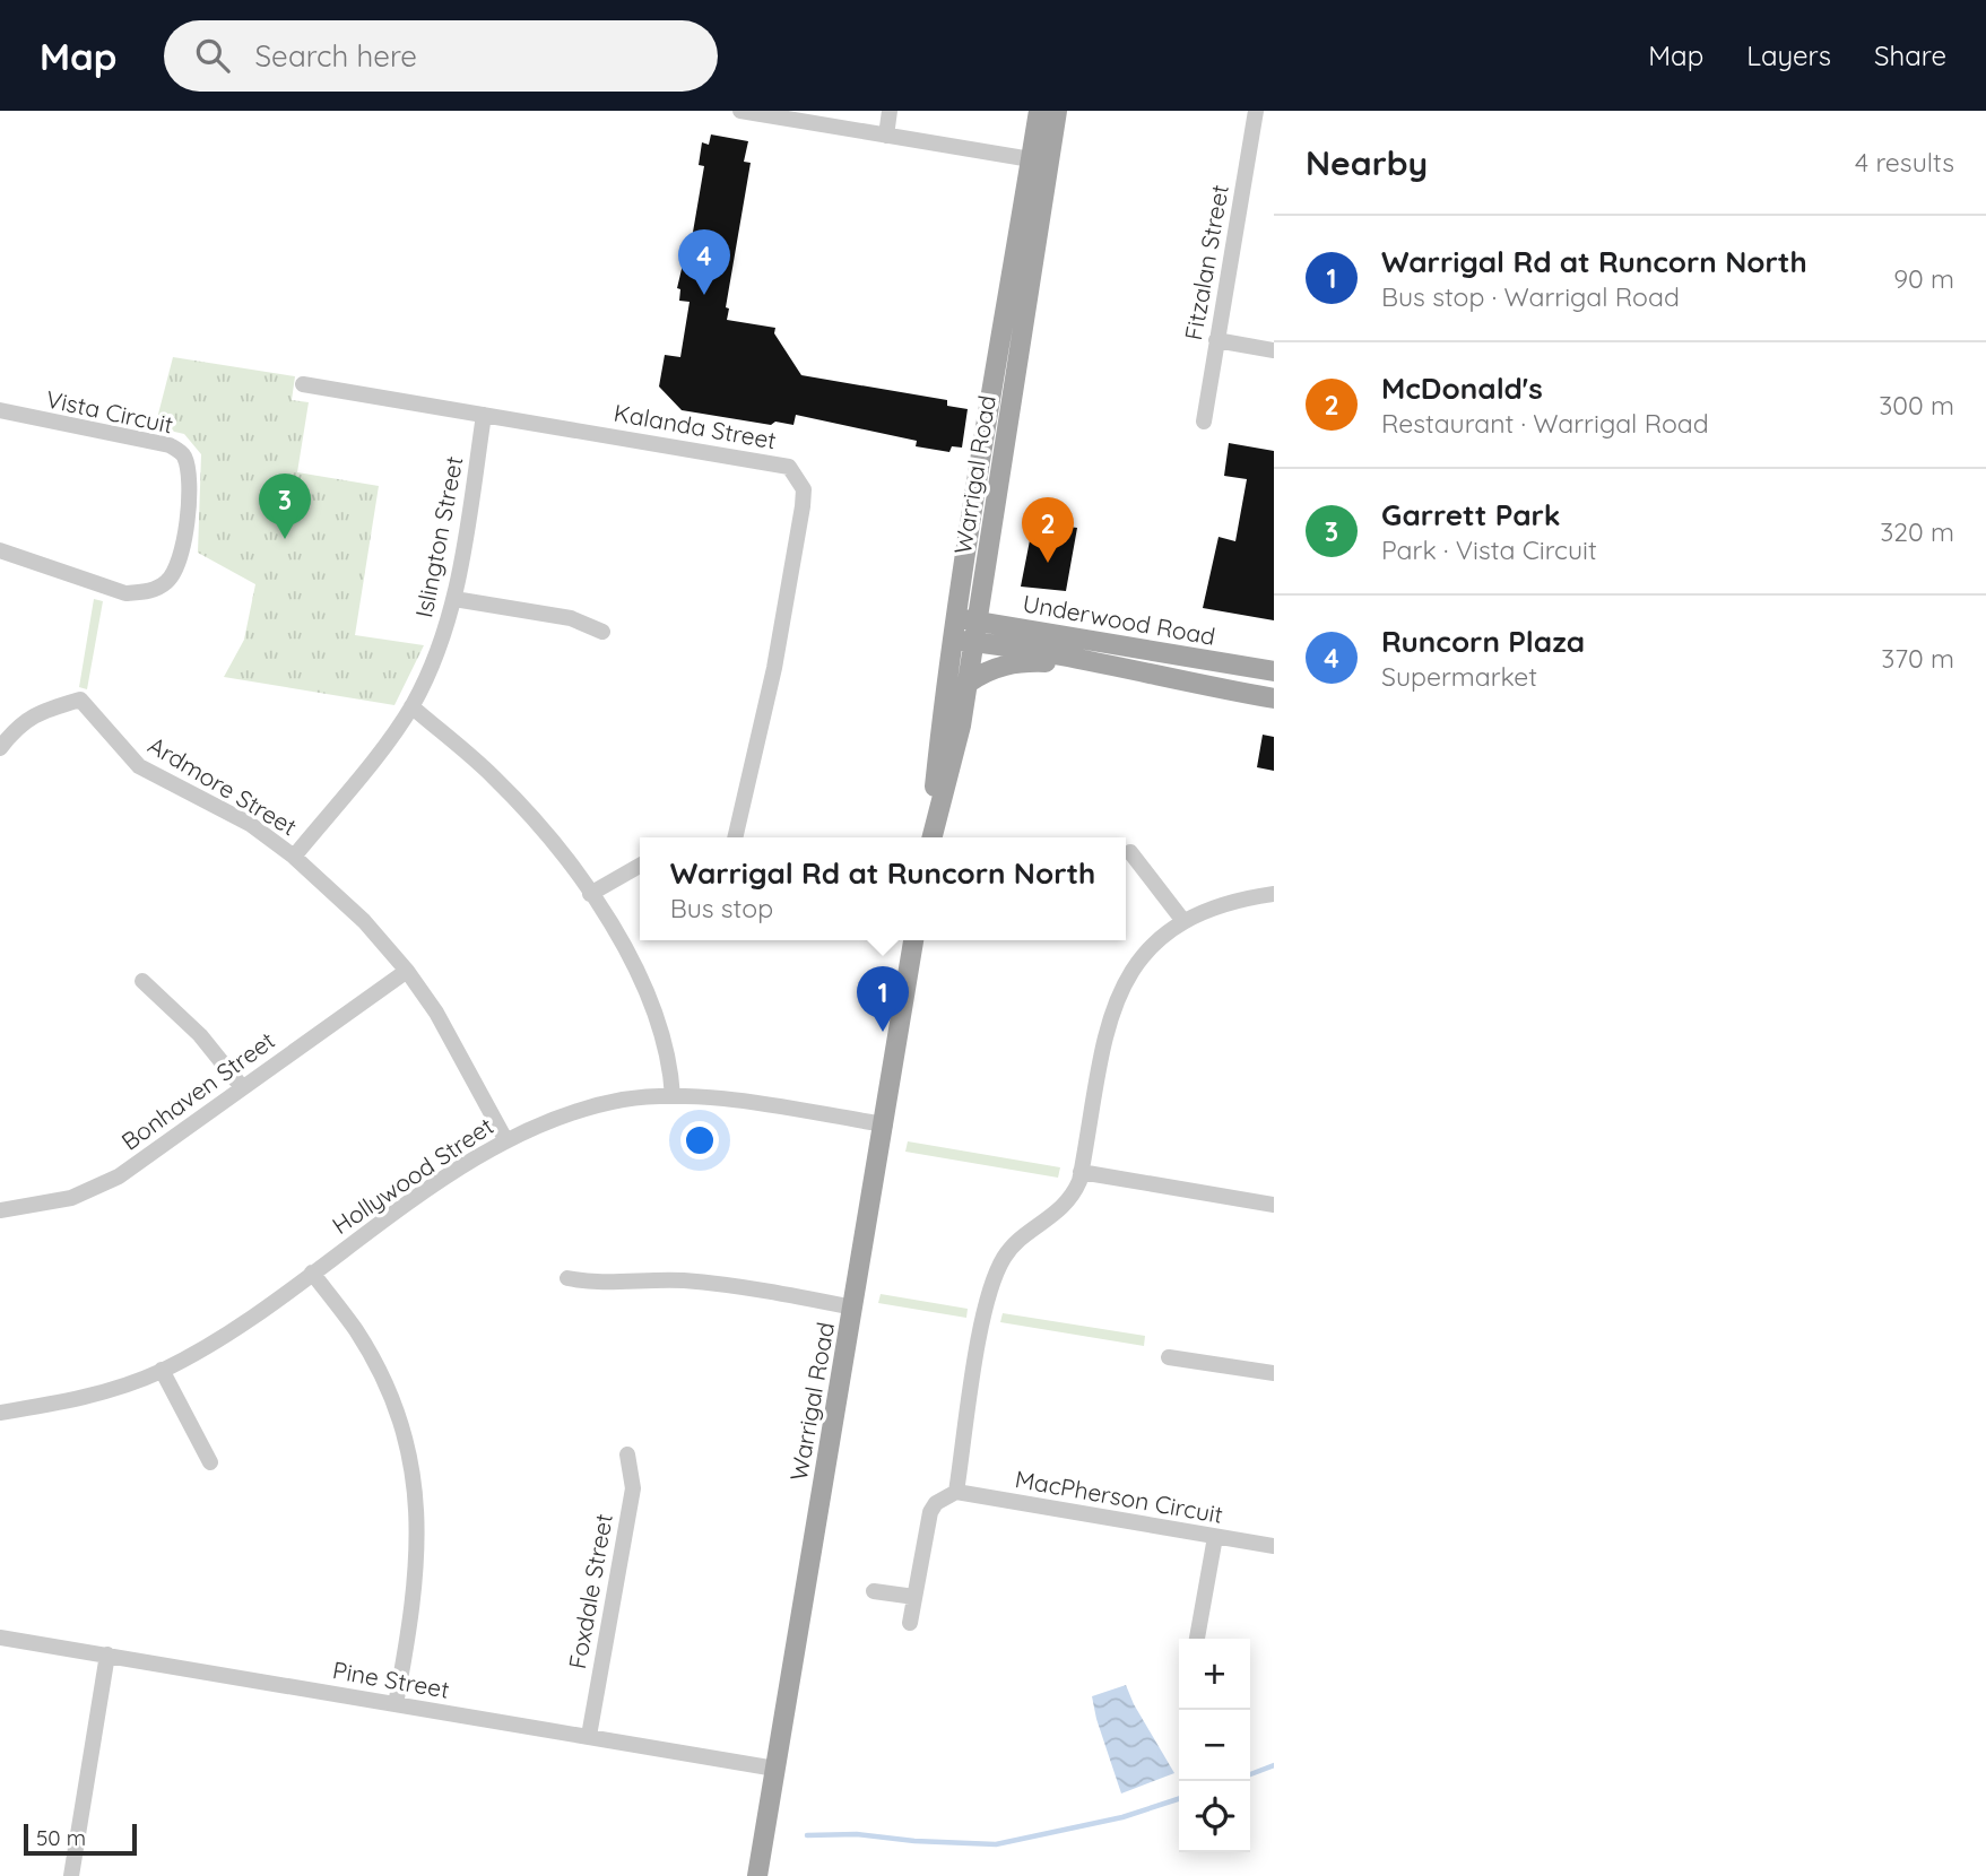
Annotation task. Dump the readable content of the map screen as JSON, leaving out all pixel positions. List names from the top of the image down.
{
  "streets": {
    "main road": ["Warrigal Road", "Underwood Road"],
    "street": [
      "Fitzalan Street",
      "Vista Circuit",
      "Kalanda Street",
      "Islington Street",
      "Ardmore Street",
      "Bonhaven Street",
      "Hollywood Street",
      "MacPherson Circuit",
      "Foxdale Street",
      "Pine Street"
    ]
  },
  "crossings": [
    ["Kalanda Street", "Islington Street"],
    ["Warrigal Road", "Underwood Road"],
    ["Warrigal Road", "Hollywood Street"],
    ["Warrigal Road", "Pine Street"],
    ["Islington Street", "Ardmore Street"],
    ["Ardmore Street", "Bonhaven Street"],
    ["Ardmore Street", "Hollywood Street"],
    ["Foxdale Street", "Pine Street"]
  ],
  "scale_bar": "50 m",
  "page": {
    "header": "Map",
    "search": "Search here",
    "nav": ["Map", "Layers", "Share"],
    "heading": ["Nearby", "4 results"],
    "list": [
      {
        "mark": "1",
        "name": "Warrigal Rd at Runcorn North",
        "note": "Bus stop · Warrigal Road",
        "value": "90 m"
      },
      {
        "mark": "2",
        "name": "McDonald's",
        "note": "Restaurant · Warrigal Road",
        "value": "300 m"
      },
      {
        "mark": "3",
        "name": "Garrett Park",
        "note": "Park · Vista Circuit",
        "value": "320 m"
      },
      {
        "mark": "4",
        "name": "Runcorn Plaza",
        "note": "Supermarket",
        "value": "370 m"
      }
    ],
    "pins": [
      "4",
      "3",
      "2",
      "1"
    ],
    "popup": ["Warrigal Rd at Runcorn North", "Bus stop"],
    "map_buttons": ["+", "−"],
    "scale": "50 m"
  }
}
